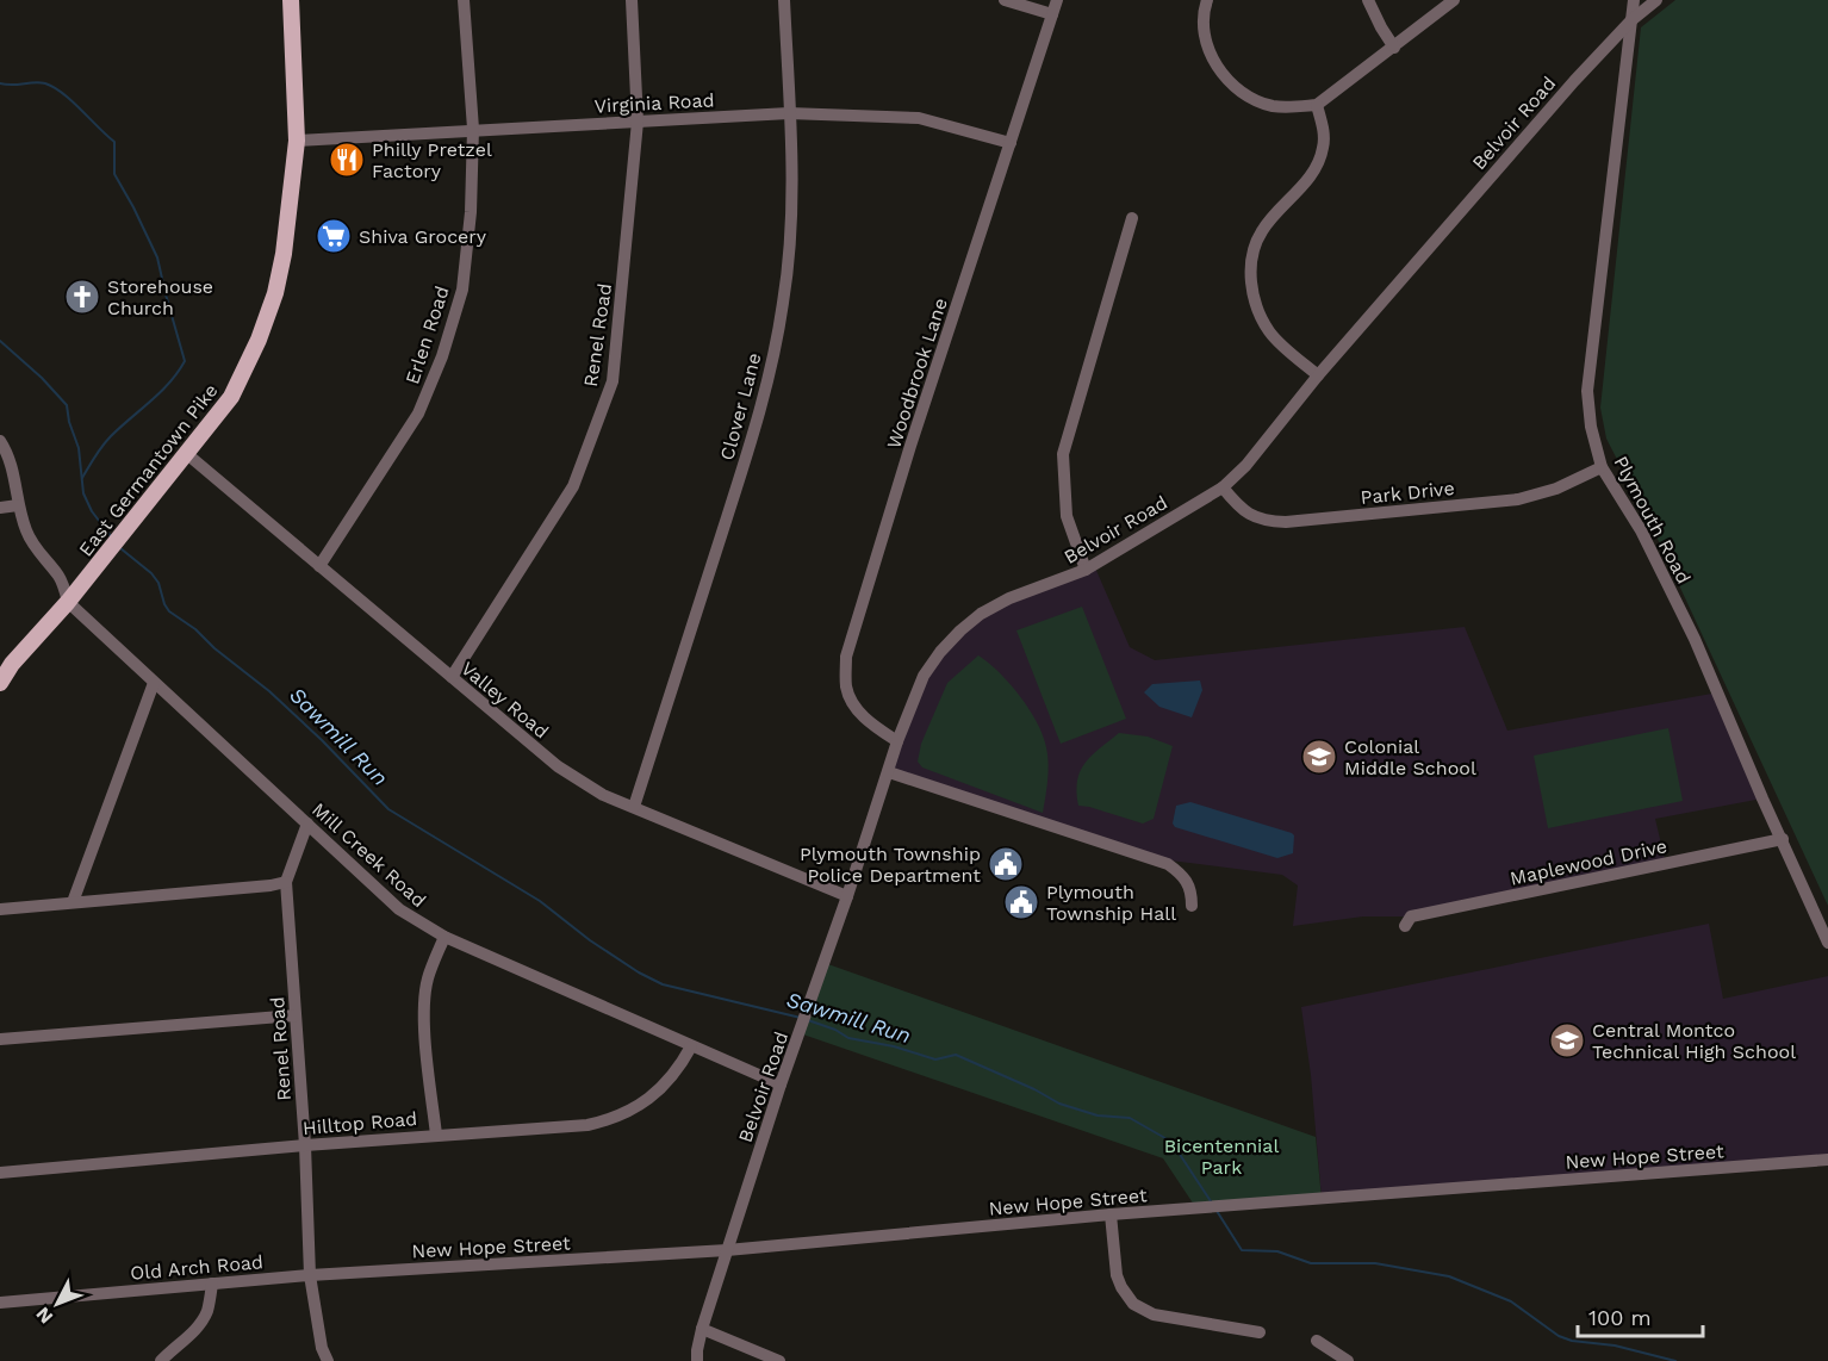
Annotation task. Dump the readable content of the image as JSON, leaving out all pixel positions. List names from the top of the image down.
{
  "streets": {
    "main road": ["East Germantown Pike"],
    "street": [
      "Virginia Road",
      "Belvoir Road",
      "Erlen Road",
      "Renel Road",
      "Woodbrook Lane",
      "Clover Lane",
      "Park Drive",
      "Plymouth Road",
      "Valley Road",
      "Mill Creek Road",
      "Maplewood Drive",
      "Hilltop Road",
      "New Hope Street",
      "Old Arch Road"
    ]
  },
  "crossings": [
    ["Virginia Road", "Erlen Road"],
    ["Virginia Road", "Renel Road"],
    ["Virginia Road", "Woodbrook Lane"],
    ["Virginia Road", "Clover Lane"],
    ["Virginia Road", "East Germantown Pike"],
    ["Belvoir Road", "Woodbrook Lane"],
    ["Belvoir Road", "Park Drive"],
    ["Belvoir Road", "Plymouth Road"],
    ["Belvoir Road", "Valley Road"],
    ["Belvoir Road", "Mill Creek Road"],
    ["Belvoir Road", "New Hope Street"],
    ["Erlen Road", "Valley Road"],
    ["Renel Road", "Valley Road"],
    ["Renel Road", "Mill Creek Road"],
    ["Renel Road", "Hilltop Road"],
    ["Renel Road", "New Hope Street"],
    ["Renel Road", "Old Arch Road"],
    ["Clover Lane", "Valley Road"],
    ["East Germantown Pike", "Valley Road"],
    ["East Germantown Pike", "Mill Creek Road"],
    ["Park Drive", "Plymouth Road"],
    ["Plymouth Road", "Maplewood Drive"],
    ["Mill Creek Road", "Hilltop Road"],
    ["New Hope Street", "Old Arch Road"]
  ],
  "water": ["Sawmill Run"],
  "parks": ["Bicentennial Park"],
  "places": {
    "restaurant": ["Philly Pretzel Factory"],
    "supermarket": ["Shiva Grocery"],
    "church": ["Storehouse Church"],
    "school or university": ["Colonial Middle School", "Central Montco Technical High School"],
    "public building": ["Plymouth Township Police Department", "Plymouth Township Hall"]
  },
  "scale_bar": "100 m",
  "north": "bottom left"
}
